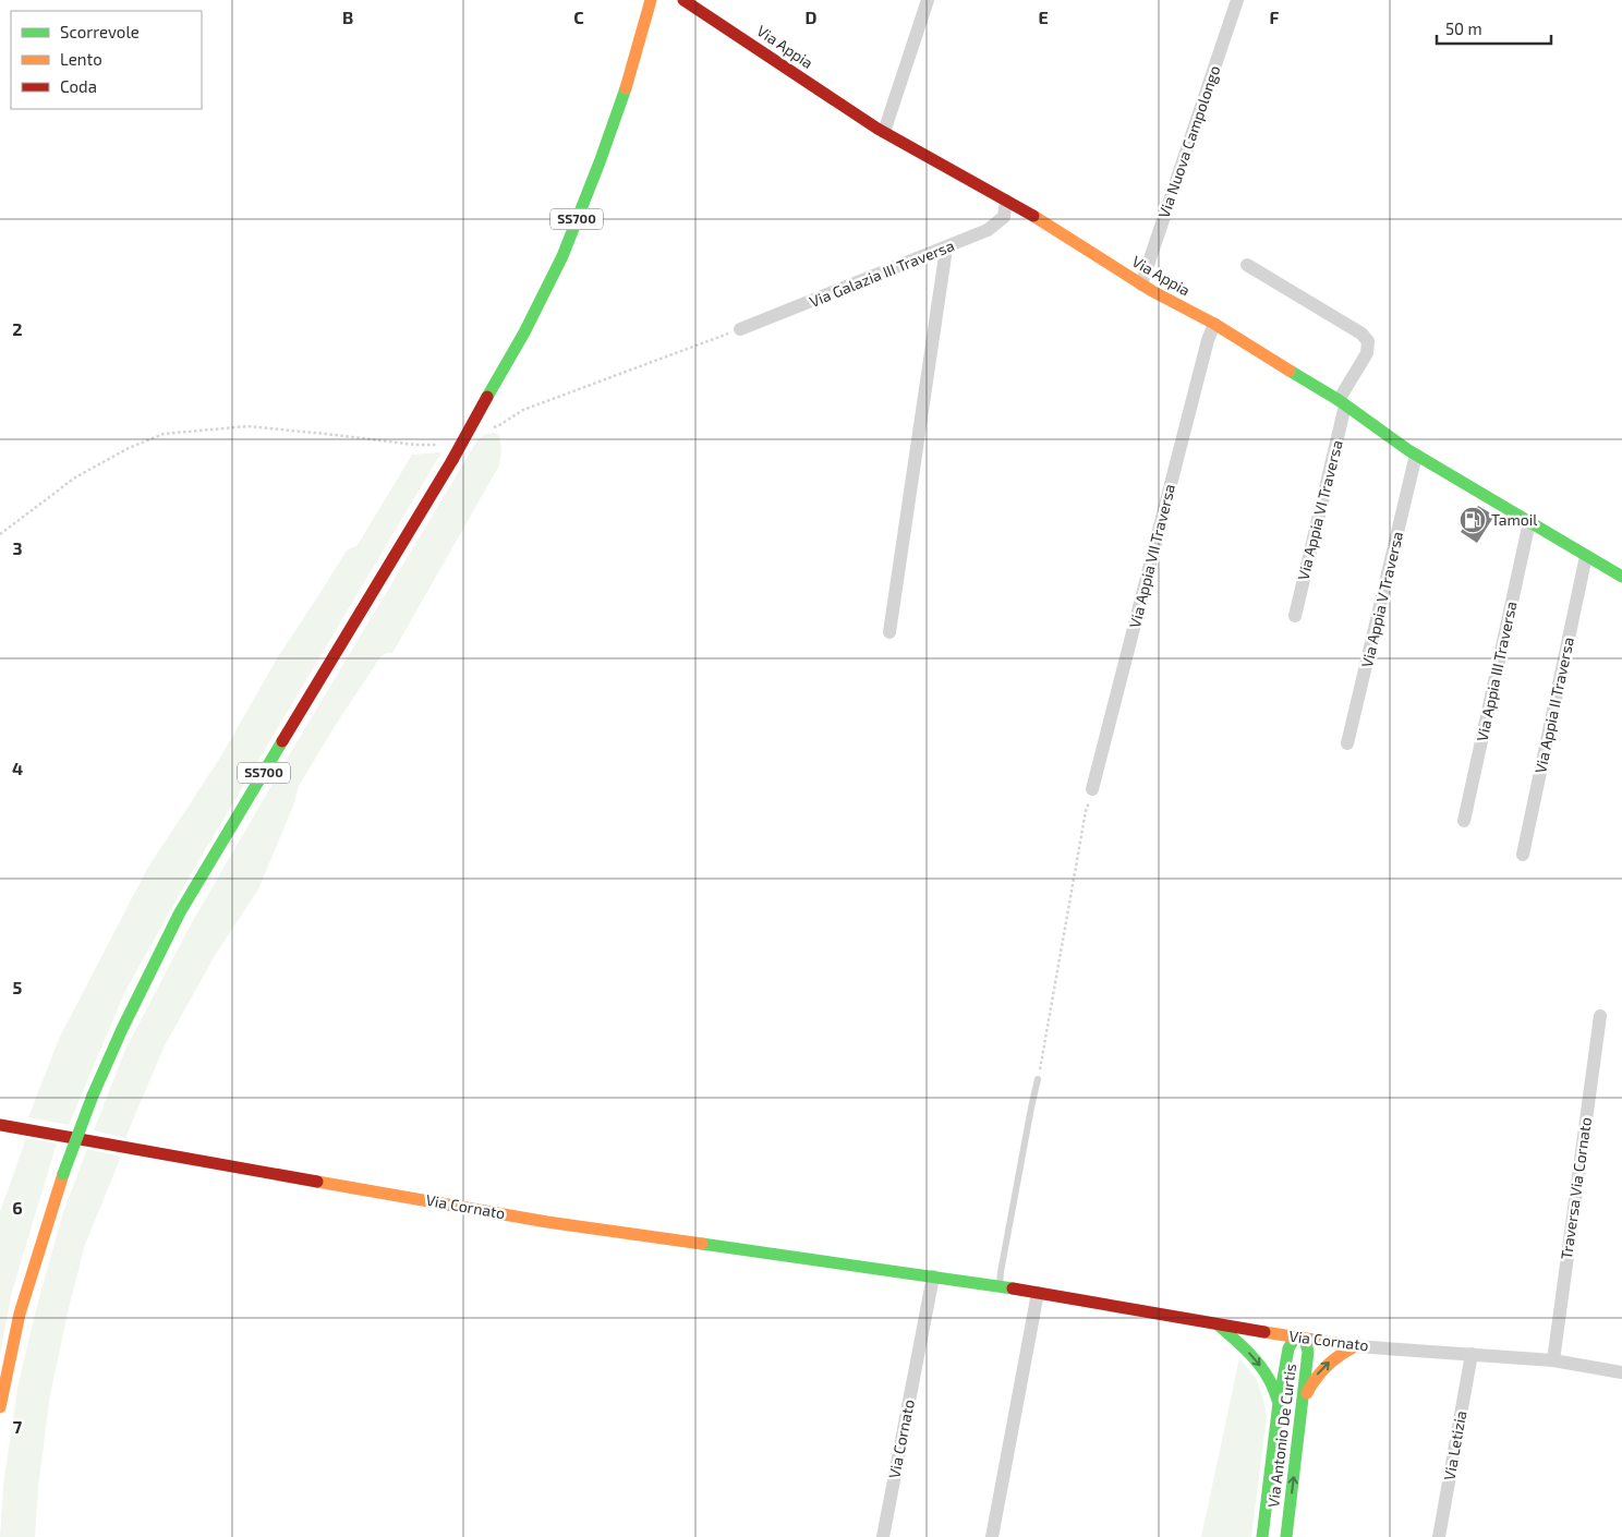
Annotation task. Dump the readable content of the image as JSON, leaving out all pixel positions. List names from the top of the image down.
{
  "streets": {
    "main road": [
      "Via Appia",
      "SS700",
      "Via Cornato",
      "Via Antonio De Curtis"
    ],
    "street": [
      "Via Nuova Campolongo",
      "Via Galazia III Traversa",
      "Via Appia VI Traversa",
      "Via Appia VII Traversa",
      "Via Appia V Traversa",
      "Via Appia III Traversa",
      "Via Appia II Traversa",
      "Traversa Via Cornato",
      "Via Letizia"
    ]
  },
  "crossings": [
    ["Via Appia", "Via Nuova Campolongo"],
    ["Via Appia", "Via Galazia III Traversa"],
    ["Via Appia", "Via Appia VI Traversa"],
    ["Via Appia", "Via Appia VII Traversa"],
    ["Via Appia", "Via Appia V Traversa"],
    ["Via Appia", "Via Appia III Traversa"],
    ["Via Appia", "Via Appia II Traversa"],
    ["Traversa Via Cornato", "Via Cornato"],
    ["Via Cornato", "Via Antonio De Curtis"],
    ["Via Cornato", "Via Letizia"]
  ],
  "places": {
    "fuel station": ["Tamoil"]
  },
  "legend": ["Scorrevole", "Lento", "Coda"],
  "scale_bar": "50 m",
  "grid": {
    "columns": [
      "B",
      "C",
      "D",
      "E",
      "F"
    ],
    "rows": [
      "2",
      "3",
      "4",
      "5",
      "6",
      "7"
    ]
  }
}
